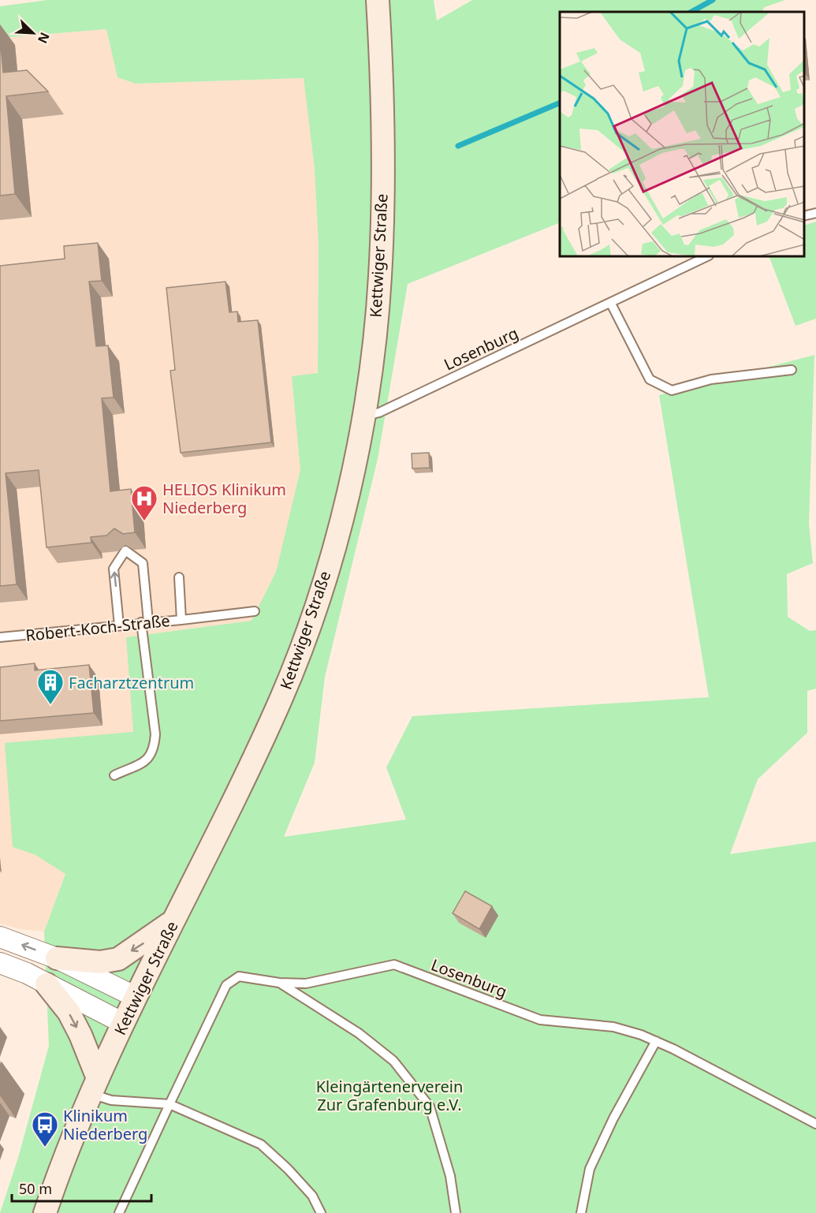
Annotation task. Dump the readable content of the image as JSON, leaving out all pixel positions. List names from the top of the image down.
{
  "streets": {
    "main road": ["Kettwiger Straße"],
    "lane": ["Losenburg", "Robert-Koch-Straße"]
  },
  "crossings": [
    ["Kettwiger Straße", "Losenburg"]
  ],
  "parks": ["Kleingärtenerverein Zur Grafenburg e.V."],
  "places": {
    "hospital": ["HELIOS Klinikum Niederberg"],
    "building": ["Facharztzentrum"],
    "bus stop": ["Klinikum Niederberg"]
  },
  "scale_bar": "50 m",
  "north": "bottom right"
}
